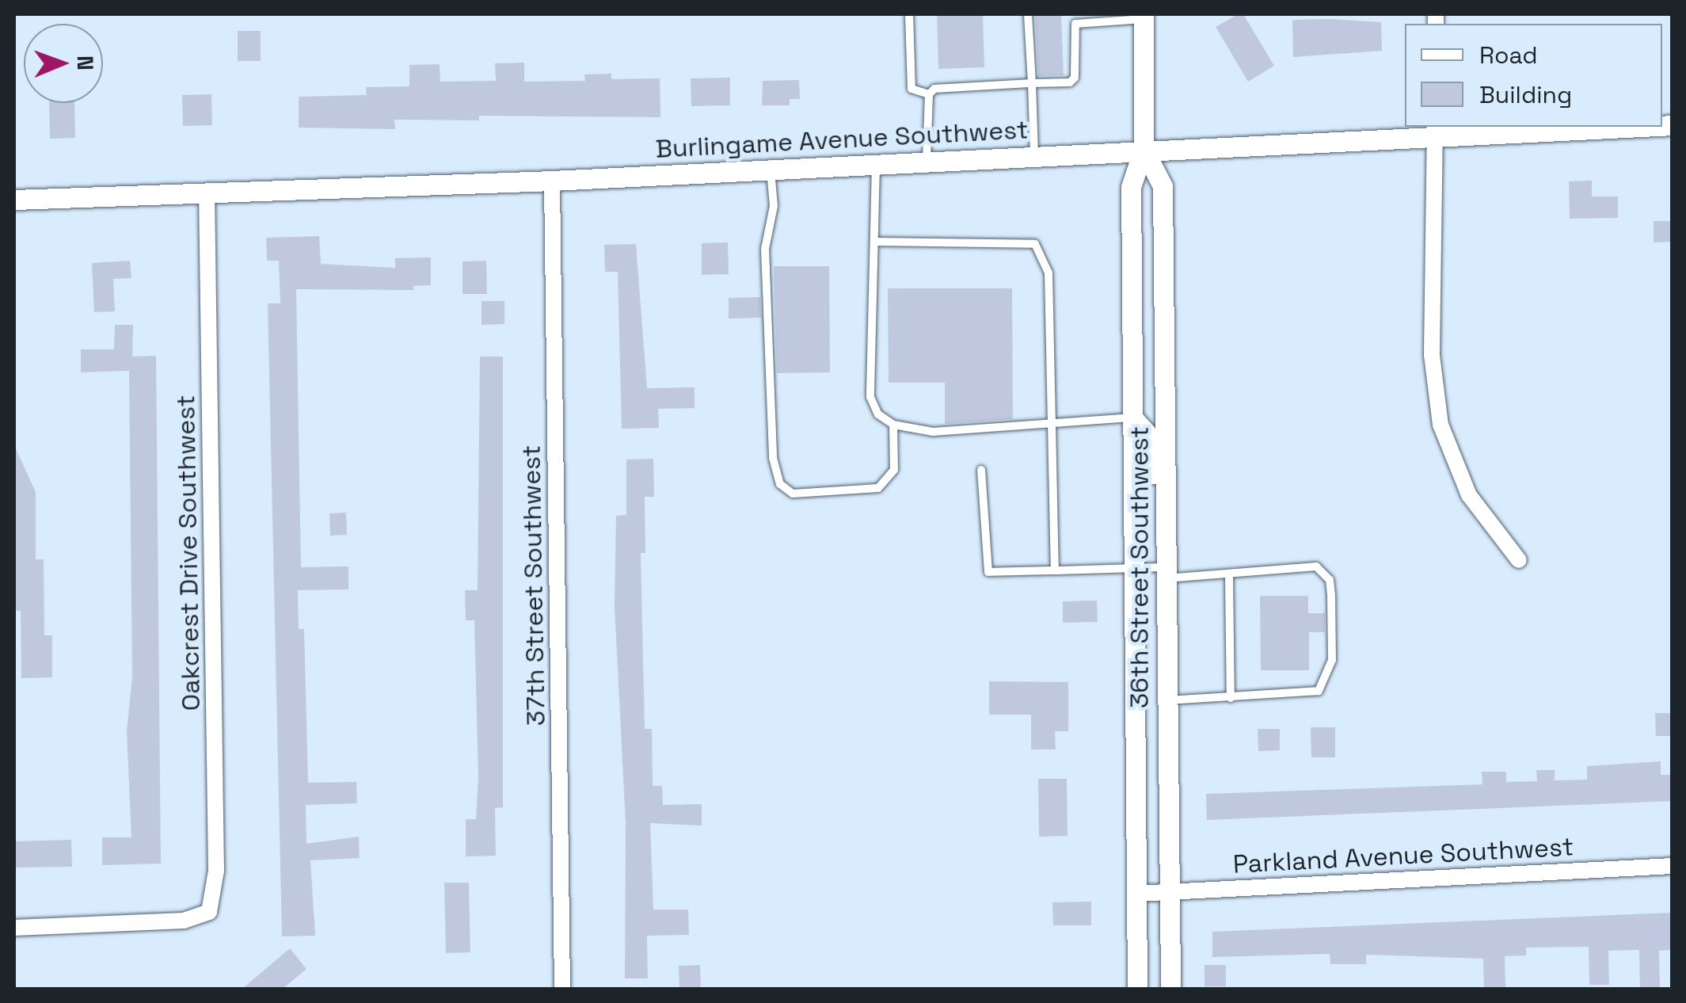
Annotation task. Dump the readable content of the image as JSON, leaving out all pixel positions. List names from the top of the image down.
{
  "streets": {
    "street": [
      "Burlingame Avenue Southwest",
      "Oakcrest Drive Southwest",
      "36th Street Southwest",
      "37th Street Southwest",
      "Parkland Avenue Southwest"
    ]
  },
  "crossings": [
    ["Burlingame Avenue Southwest", "Oakcrest Drive Southwest"],
    ["Burlingame Avenue Southwest", "36th Street Southwest"],
    ["Burlingame Avenue Southwest", "37th Street Southwest"],
    ["36th Street Southwest", "Parkland Avenue Southwest"]
  ],
  "legend": ["Road", "Building"],
  "north": "right"
}
